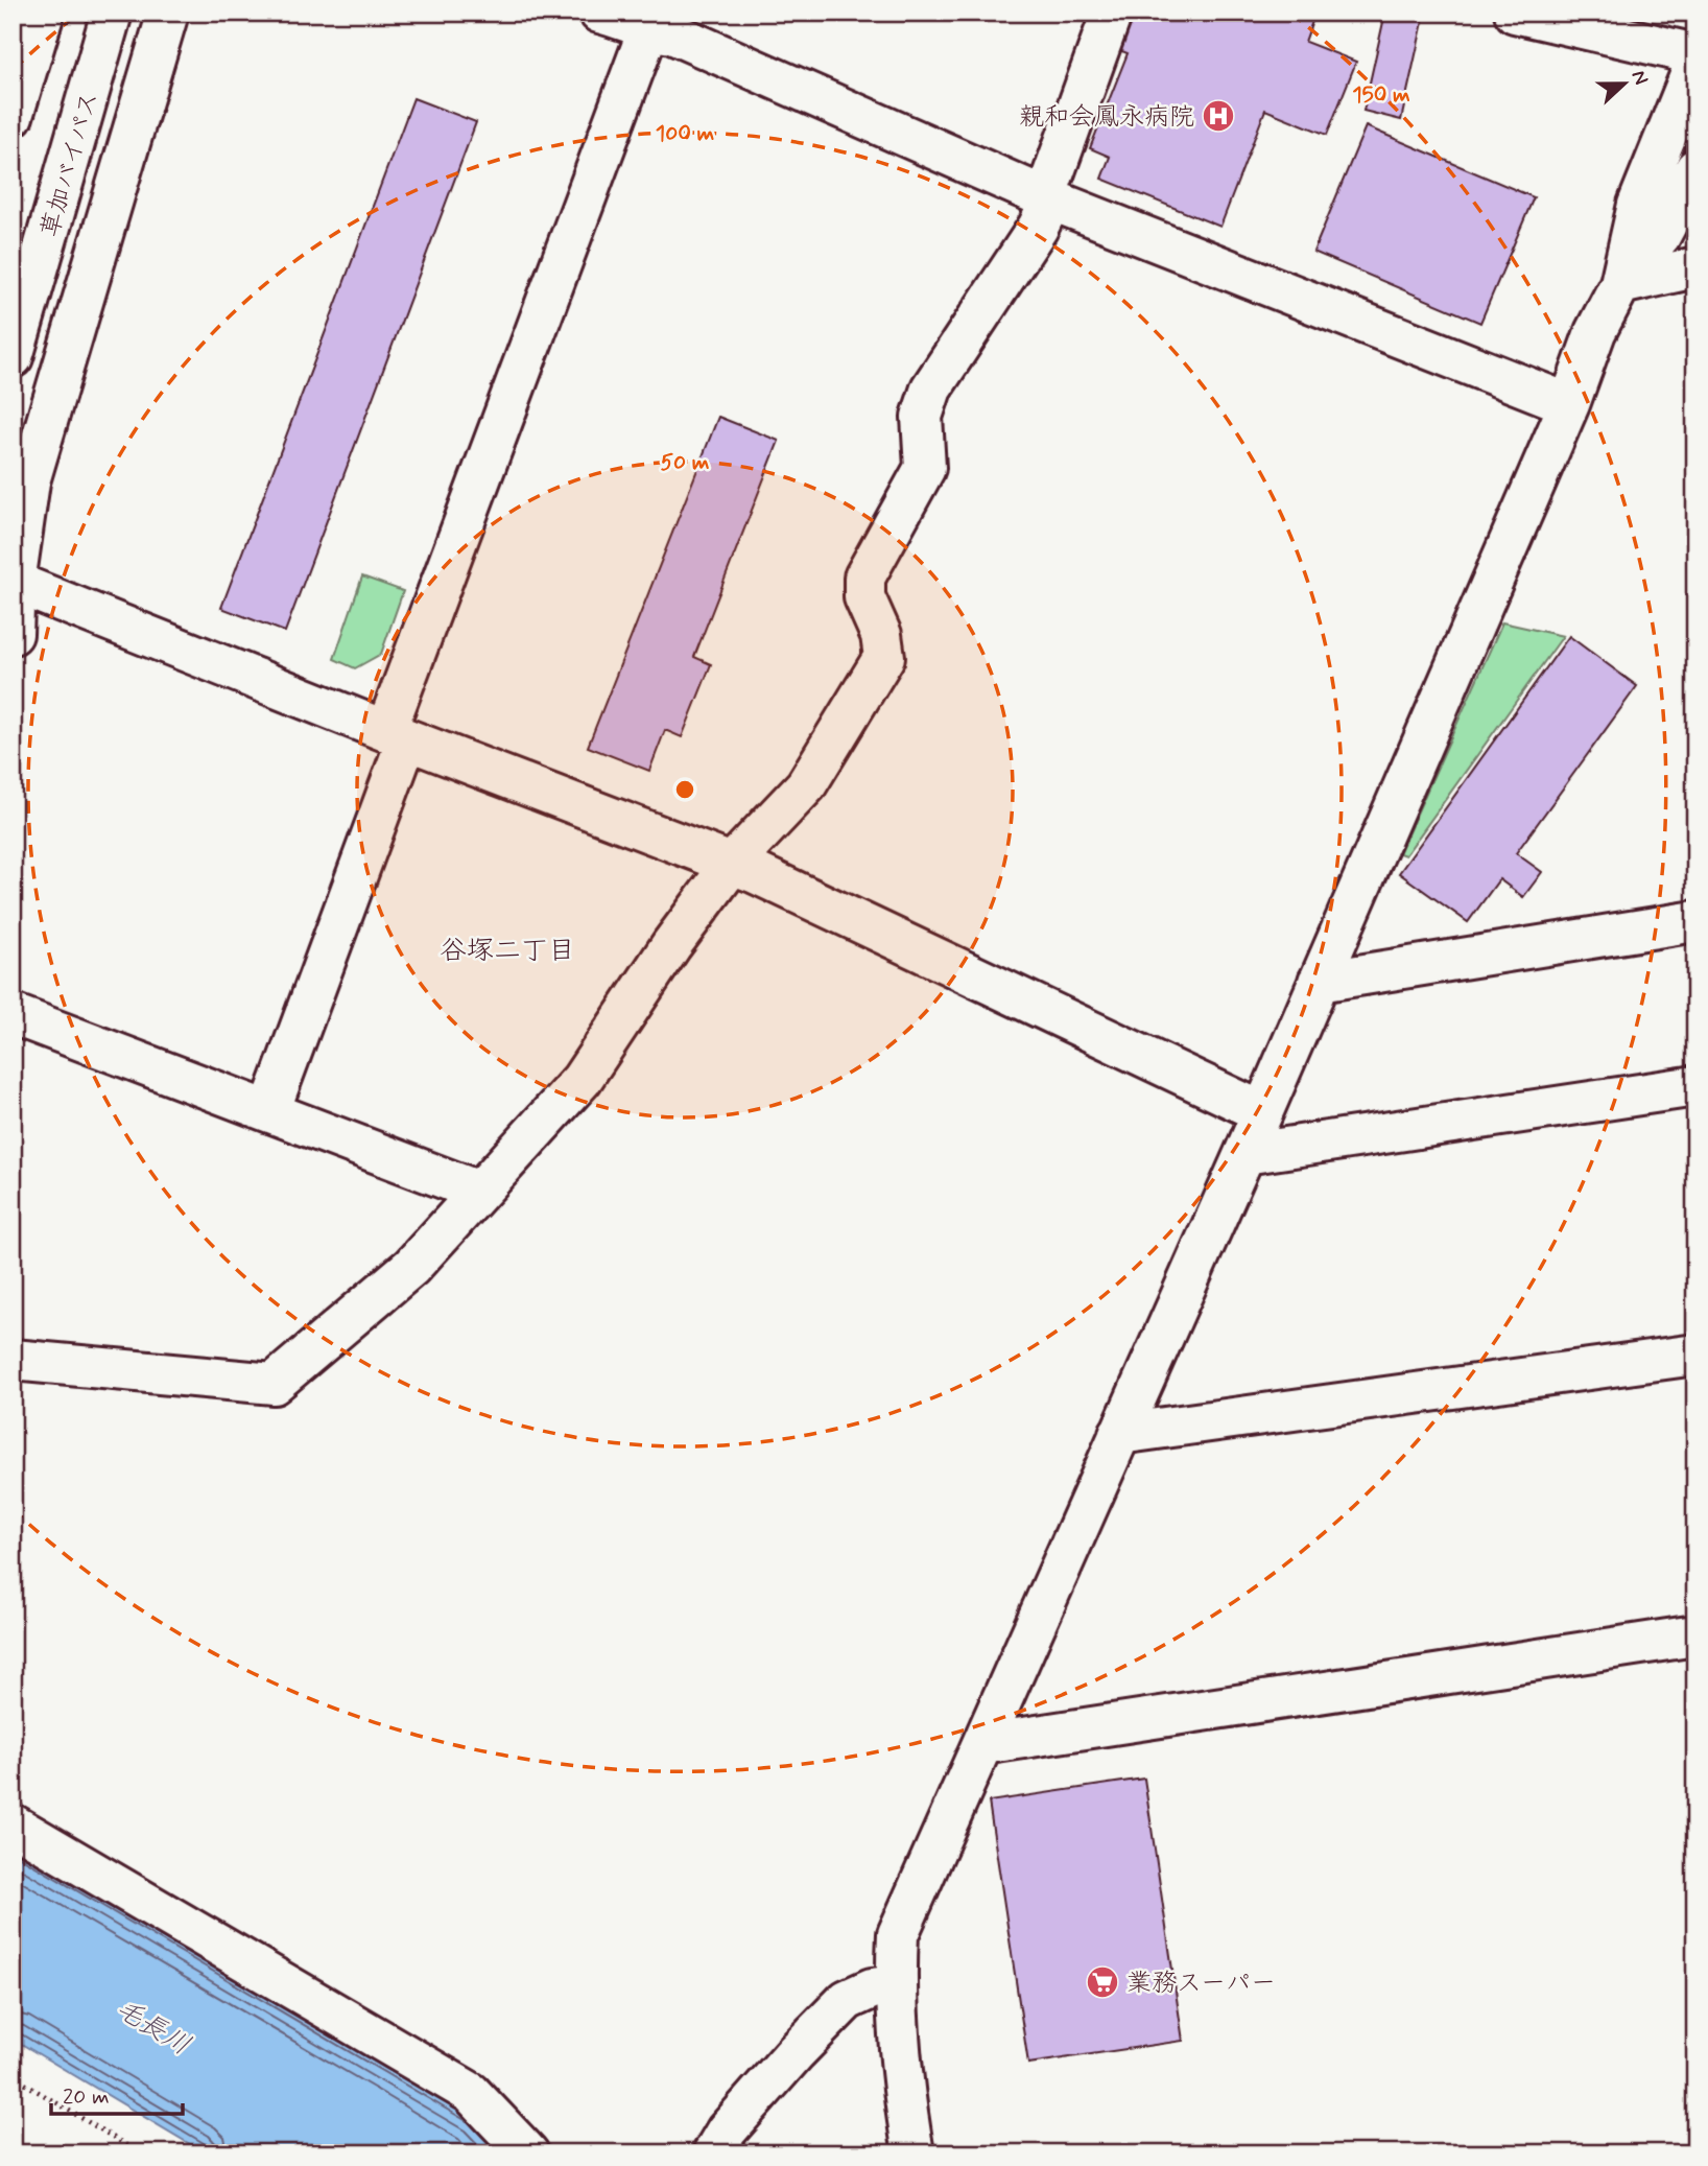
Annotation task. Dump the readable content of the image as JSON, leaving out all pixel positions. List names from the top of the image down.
{
  "streets": {
    "main road": ["草加バイパス"]
  },
  "districts": ["谷塚二丁目"],
  "water": ["毛長川"],
  "places": {
    "hospital": ["親和会鳳永病院"],
    "supermarket": ["業務スーパー"]
  },
  "scale_bar": "20 m",
  "north": "right",
  "rings": ["150 m", "100 m", "50 m"]
}
